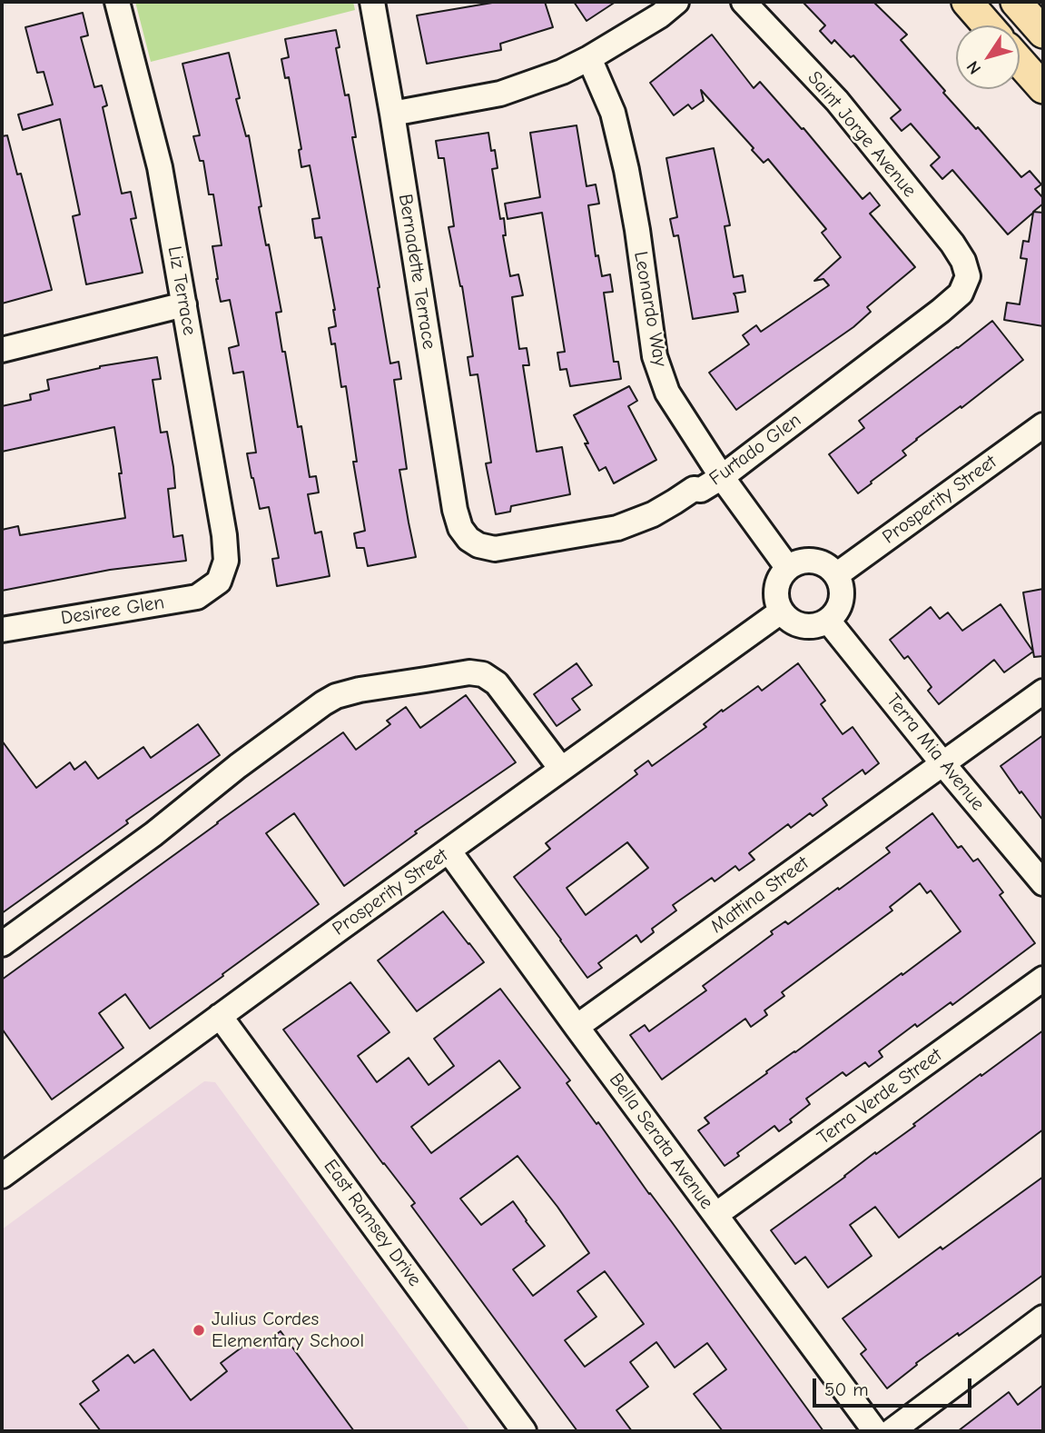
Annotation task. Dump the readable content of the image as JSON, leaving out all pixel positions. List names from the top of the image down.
{
  "streets": {
    "street": [
      "Saint Jorge Avenue",
      "Bernadette Terrace",
      "Liz Terrace",
      "Leonardo Way",
      "Furtado Glen",
      "Prosperity Street",
      "Desiree Glen",
      "Terra Mia Avenue",
      "Mattina Street",
      "Terra Verde Street",
      "Bella Serata Avenue",
      "East Ramsey Drive"
    ]
  },
  "crossings": [
    ["Saint Jorge Avenue", "Furtado Glen"],
    ["Bernadette Terrace", "Furtado Glen"],
    ["Liz Terrace", "Desiree Glen"],
    ["Leonardo Way", "Furtado Glen"],
    ["Leonardo Way", "Prosperity Street"],
    ["Leonardo Way", "Terra Mia Avenue"],
    ["Prosperity Street", "Terra Mia Avenue"],
    ["Prosperity Street", "Bella Serata Avenue"],
    ["Prosperity Street", "East Ramsey Drive"],
    ["Terra Mia Avenue", "Mattina Street"],
    ["Mattina Street", "Bella Serata Avenue"],
    ["Terra Verde Street", "Bella Serata Avenue"]
  ],
  "places": ["Julius Cordes Elementary School"],
  "scale_bar": "50 m",
  "north": "bottom left"
}
